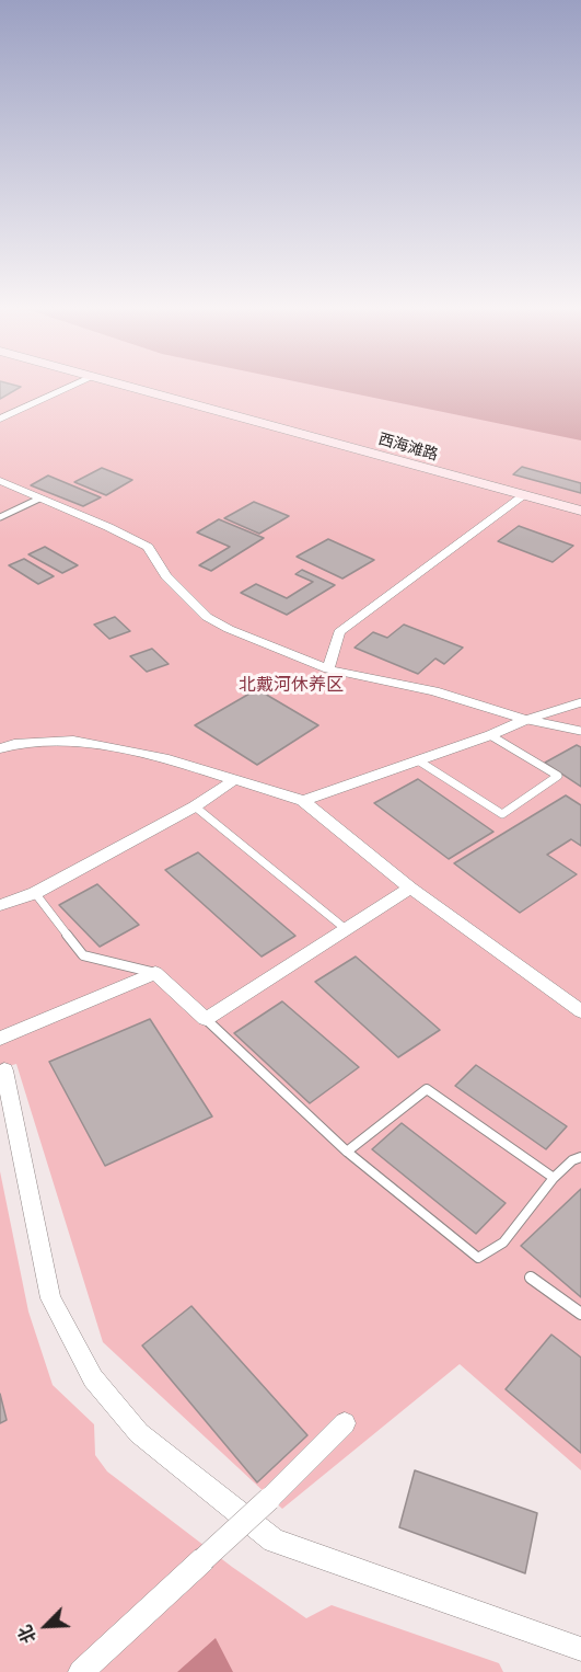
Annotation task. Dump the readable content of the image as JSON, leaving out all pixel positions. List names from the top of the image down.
{
  "streets": {
    "main road": ["西海滩路"]
  },
  "parks": ["北戴河休养区"],
  "north": "bottom left"
}
